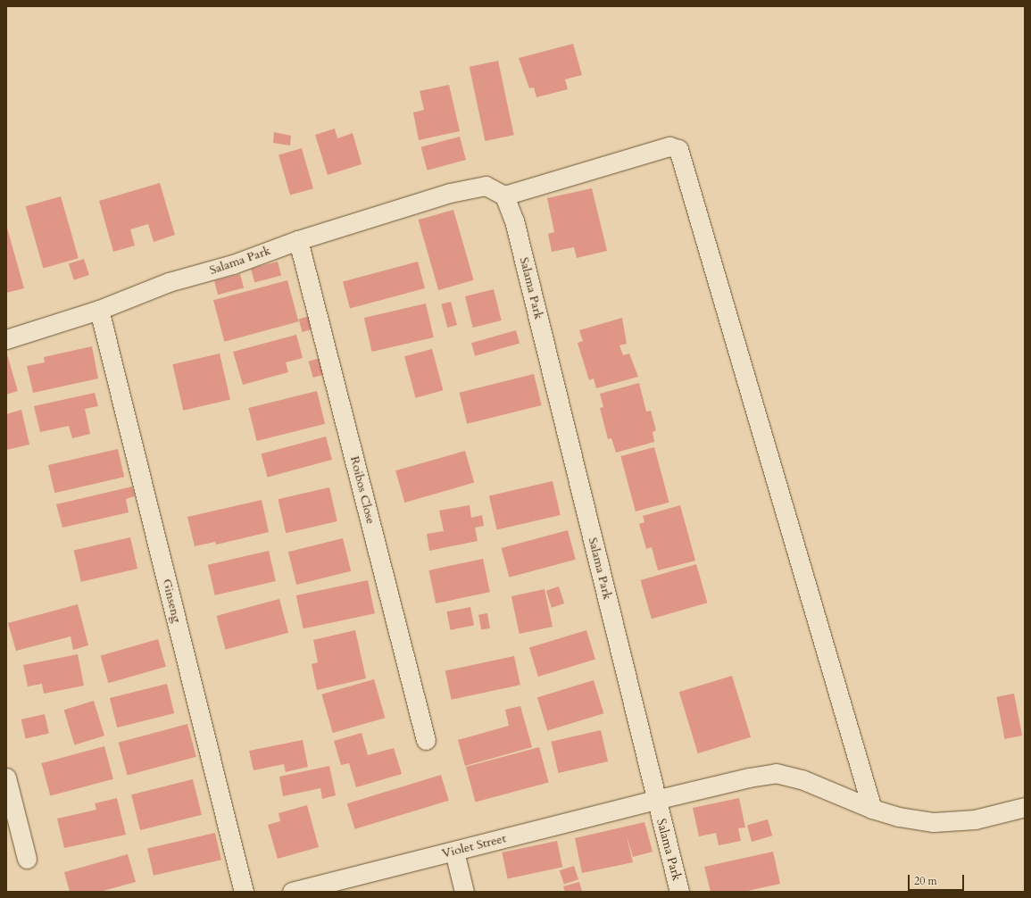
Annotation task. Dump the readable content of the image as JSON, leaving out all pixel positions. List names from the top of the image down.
{
  "streets": {
    "street": [
      "Salama Park",
      "Roibos Close",
      "Ginseng",
      "Violet Street"
    ]
  },
  "crossings": [
    ["Salama Park", "Roibos Close"],
    ["Salama Park", "Ginseng"],
    ["Salama Park", "Violet Street"]
  ],
  "scale_bar": "20 m"
}
